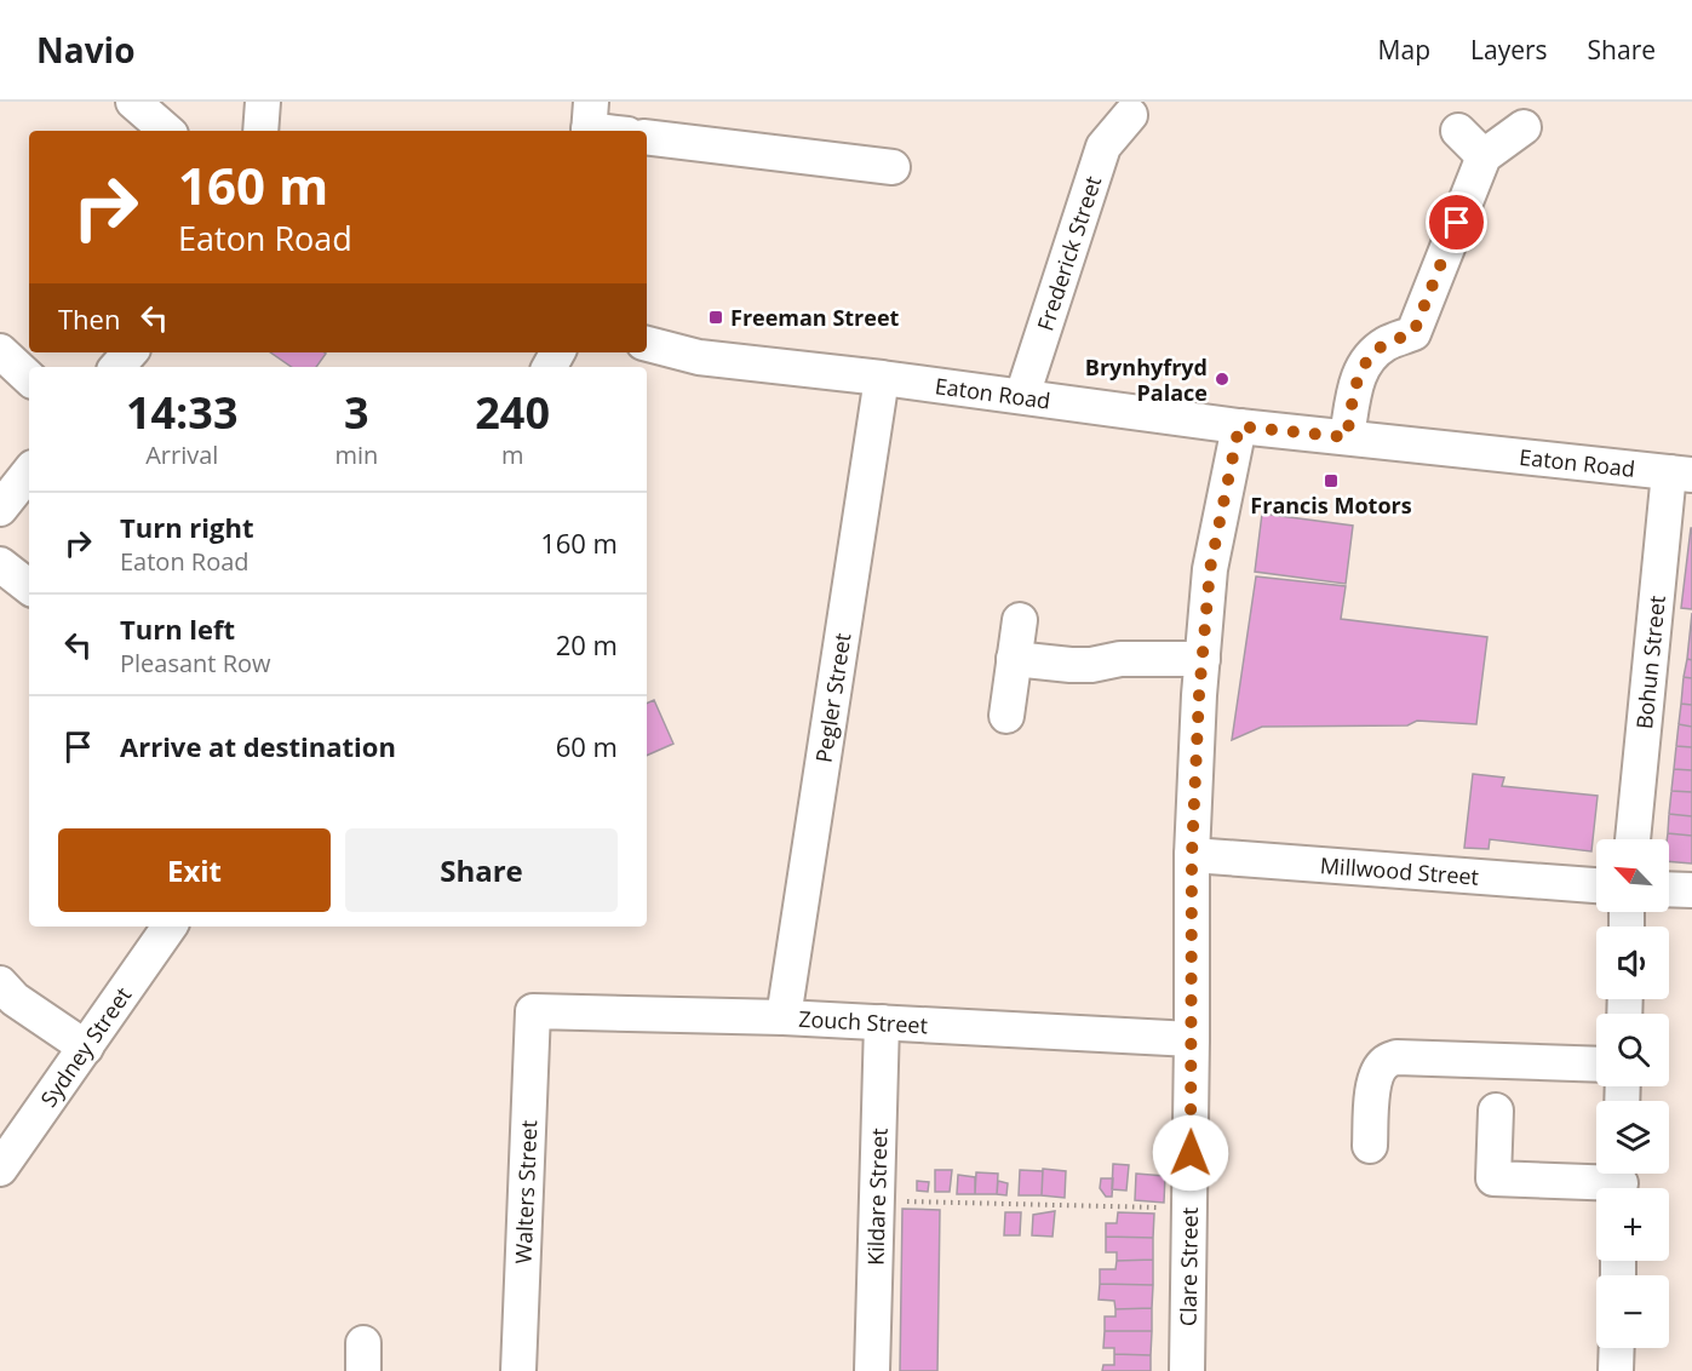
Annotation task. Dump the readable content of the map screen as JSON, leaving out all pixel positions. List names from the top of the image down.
{
  "streets": {
    "street": [
      "Frederick Street",
      "Eaton Road",
      "Bohun Street",
      "Pegler Street",
      "Millwood Street",
      "Zouch Street",
      "Sydney Street",
      "Walters Street",
      "Kildare Street",
      "Clare Street"
    ]
  },
  "crossings": [
    ["Frederick Street", "Eaton Road"],
    ["Eaton Road", "Bohun Street"],
    ["Eaton Road", "Pegler Street"],
    ["Eaton Road", "Clare Street"],
    ["Pegler Street", "Zouch Street"],
    ["Millwood Street", "Clare Street"],
    ["Zouch Street", "Walters Street"],
    ["Zouch Street", "Kildare Street"],
    ["Zouch Street", "Clare Street"]
  ],
  "places": {
    "transit": ["Freeman Street", "Francis Motors"],
    "other": ["Brynhyfryd Palace"]
  },
  "north": "top left",
  "page": {
    "header": "Navio",
    "nav": ["Map", "Layers", "Share"],
    "turn": ["160 m", "Eaton Road"],
    "then": "Then",
    "eta": [
      "14:33",
      "Arrival",
      "3",
      "min",
      "240",
      "m"
    ],
    "list": [
      {
        "name": "Turn right",
        "note": "Eaton Road",
        "value": "160 m"
      },
      {
        "name": "Turn left",
        "note": "Pleasant Row",
        "value": "20 m"
      },
      {
        "name": "Arrive at destination",
        "value": "60 m"
      }
    ],
    "buttons": ["Exit", "Share"],
    "map_buttons": ["+", "−"]
  }
}
